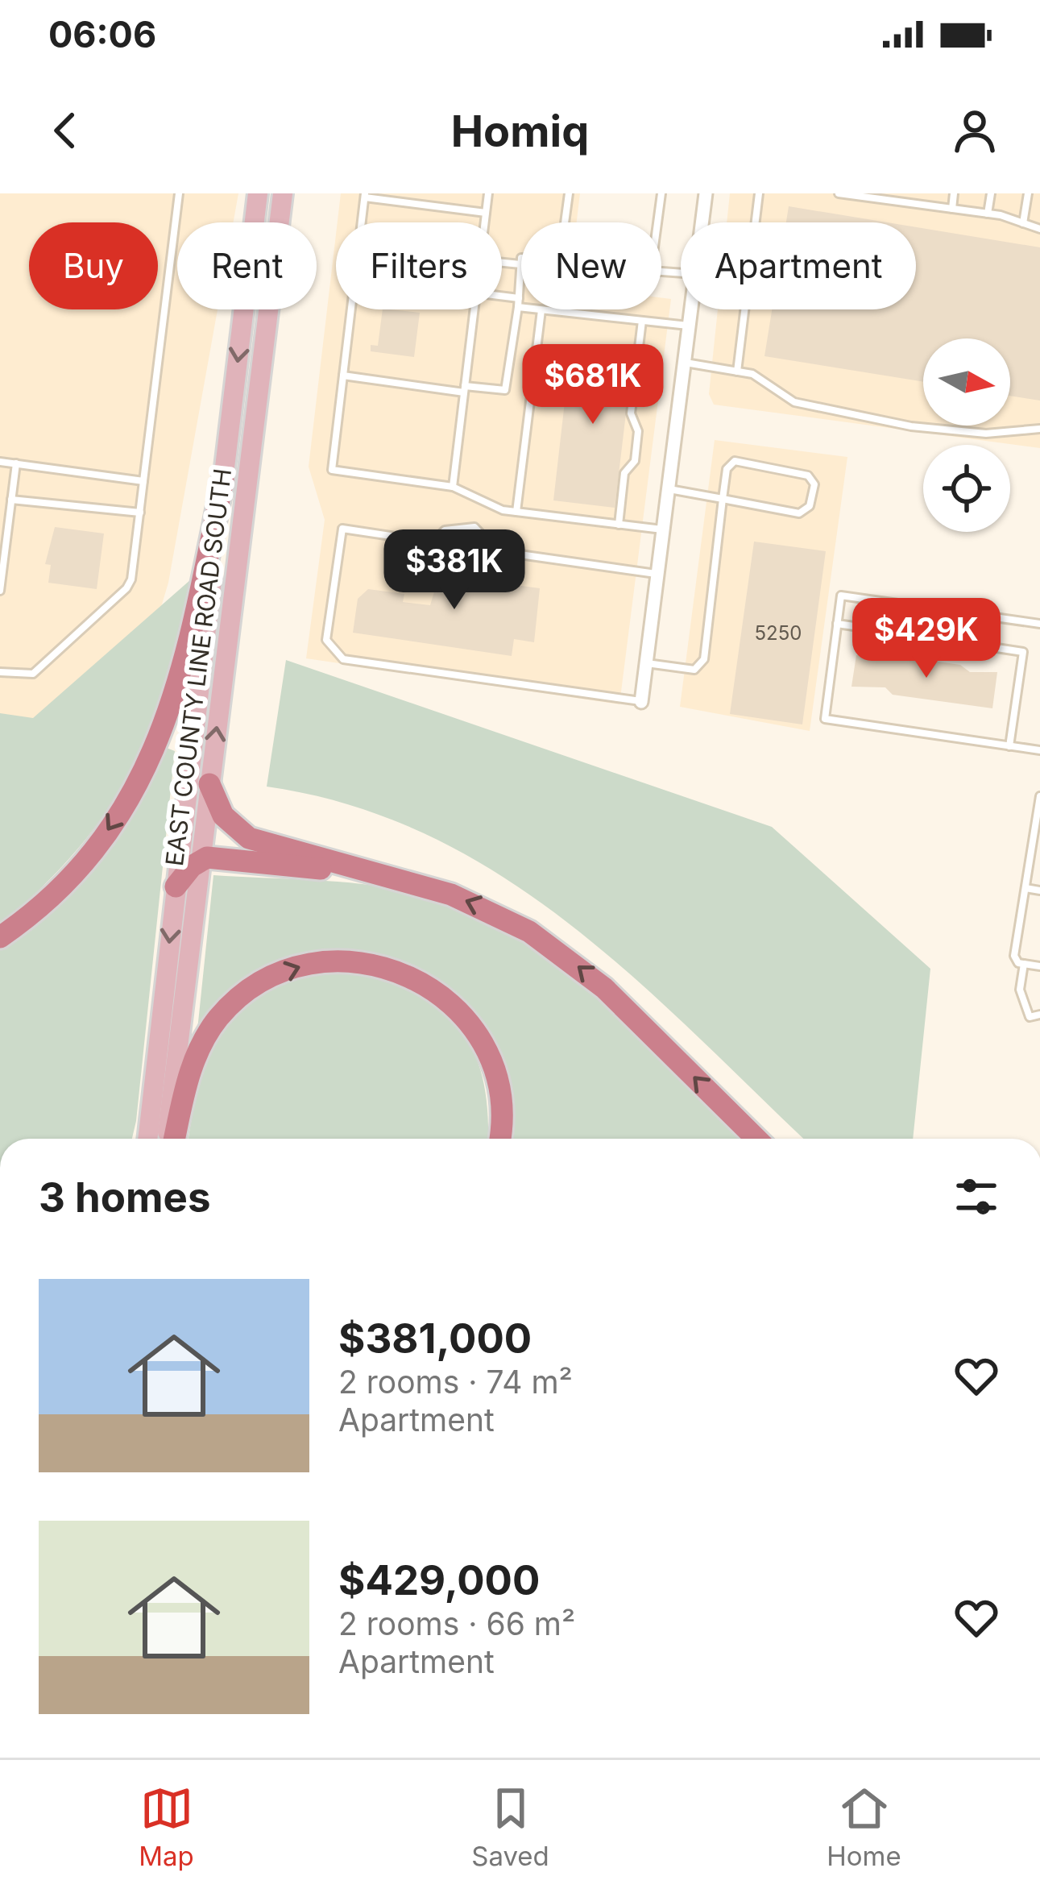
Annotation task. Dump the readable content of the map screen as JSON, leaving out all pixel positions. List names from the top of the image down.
{
  "streets": {
    "main road": ["EAST COUNTY LINE ROAD SOUTH"]
  },
  "house_numbers": ["5250"],
  "north": "right",
  "page": {
    "status": "06:06",
    "header": "Homiq",
    "chip": [
      "Buy",
      "Rent",
      "Filters",
      "New",
      "Apartment"
    ],
    "price": ["$681K", "$381K", "$429K"],
    "heading": "3 homes",
    "list": [
      {
        "name": "$381,000",
        "note": "2 rooms · 74 m² · Apartment"
      },
      {
        "name": "$429,000",
        "note": "2 rooms · 66 m² · Apartment"
      }
    ],
    "tabs": ["Map", "Saved", "Home"]
  }
}
